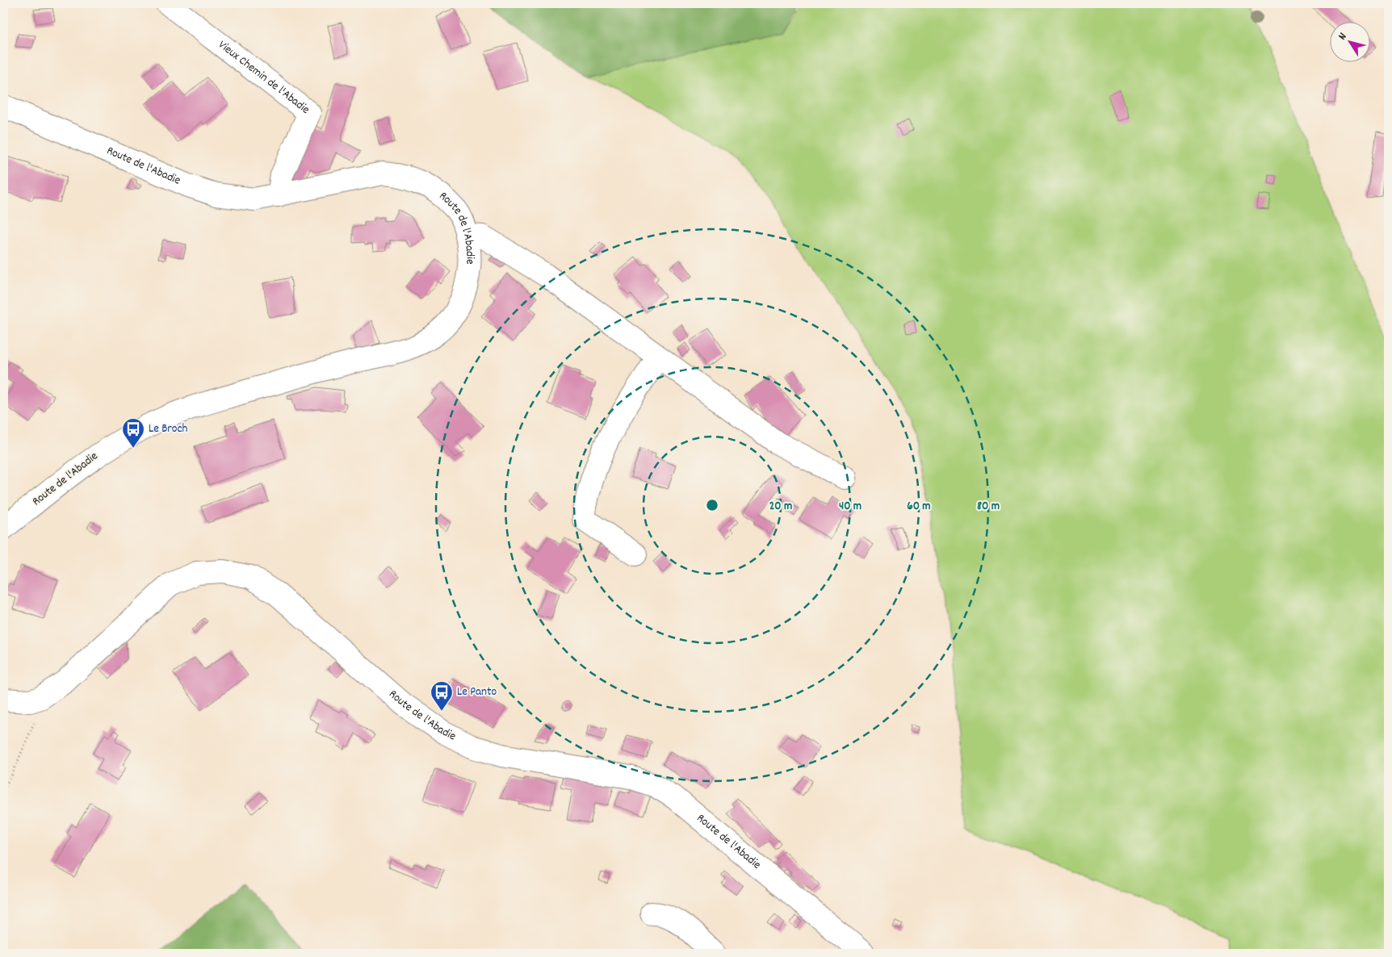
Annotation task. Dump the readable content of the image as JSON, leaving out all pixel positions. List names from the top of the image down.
{
  "streets": {
    "street": ["Vieux Chemin de l'Abadie", "Route de l'Abadie"]
  },
  "crossings": [
    ["Vieux Chemin de l'Abadie", "Route de l'Abadie"]
  ],
  "places": {
    "bus stop": ["Le Broch", "Le Panto"]
  },
  "north": "top left",
  "rings": [
    "20 m",
    "40 m",
    "60 m",
    "80 m"
  ]
}
